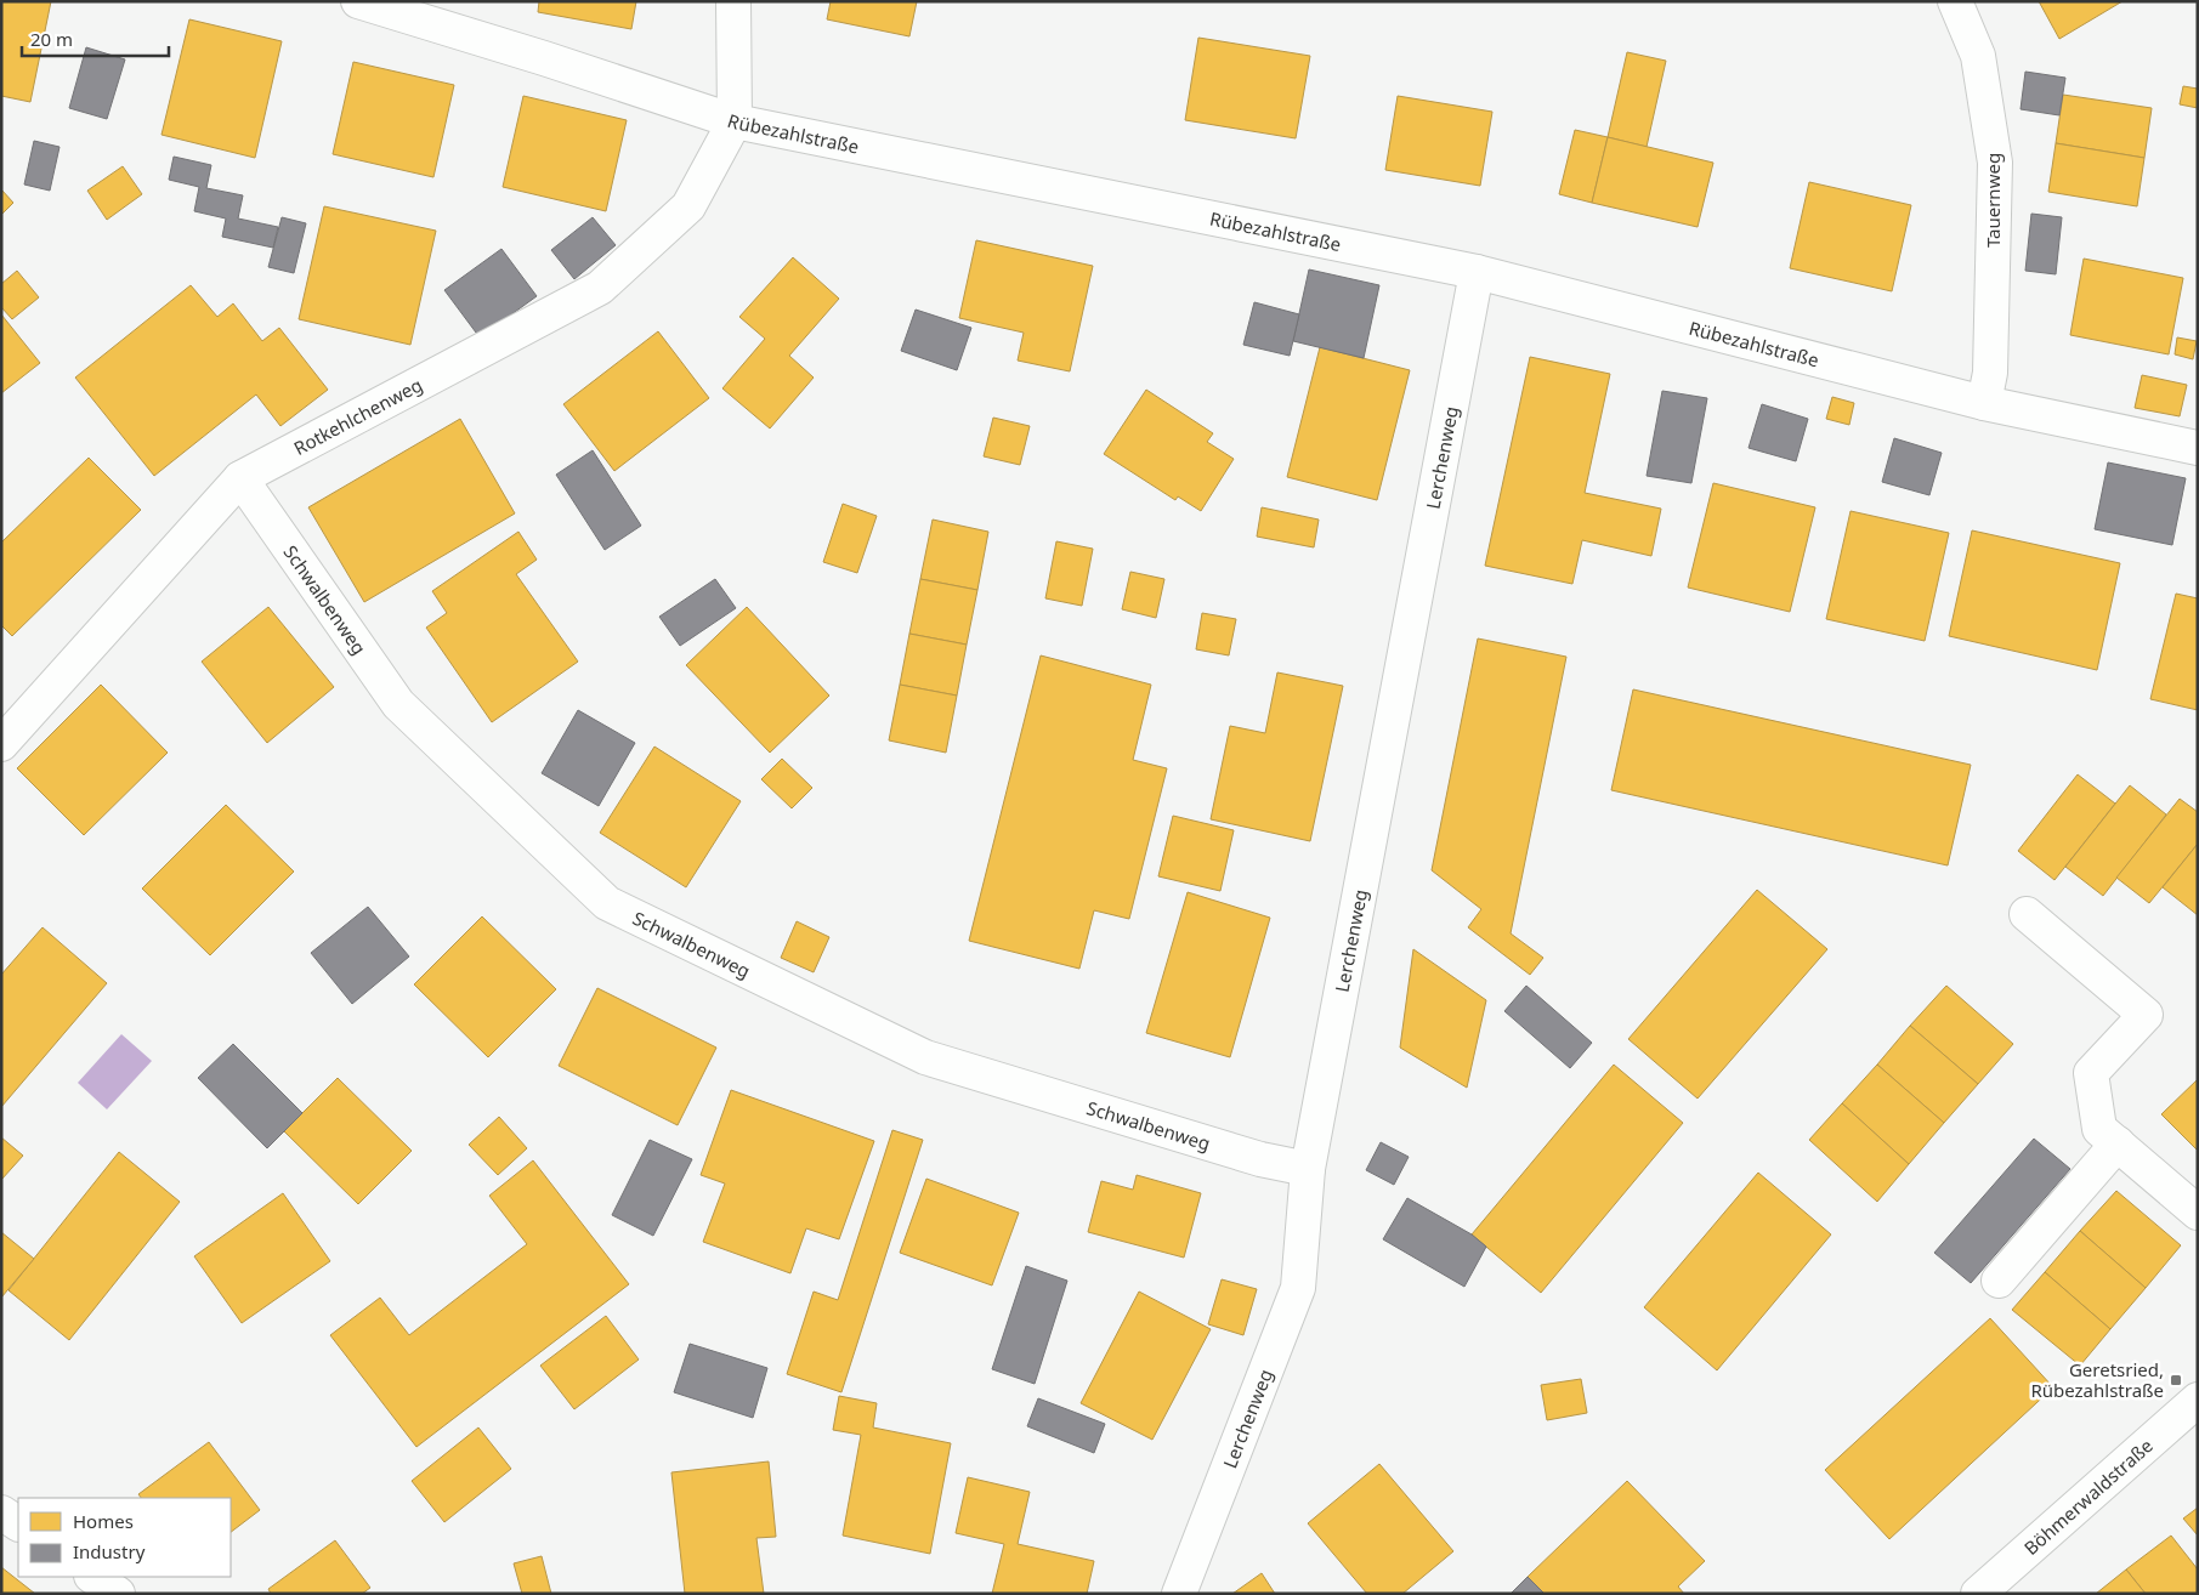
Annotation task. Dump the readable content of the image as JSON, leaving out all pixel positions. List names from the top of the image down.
{
  "streets": {
    "street": [
      "Rübezahlstraße",
      "Tauernweg",
      "Rotkehlchenweg",
      "Lerchenweg",
      "Schwalbenweg",
      "Böhmerwaldstraße"
    ]
  },
  "crossings": [
    ["Rübezahlstraße", "Tauernweg"],
    ["Rübezahlstraße", "Rotkehlchenweg"],
    ["Rübezahlstraße", "Lerchenweg"],
    ["Rotkehlchenweg", "Schwalbenweg"],
    ["Lerchenweg", "Schwalbenweg"]
  ],
  "places": {
    "transit": ["Geretsried, Rübezahlstraße"]
  },
  "legend": ["Homes", "Industry"],
  "scale_bar": "20 m"
}
